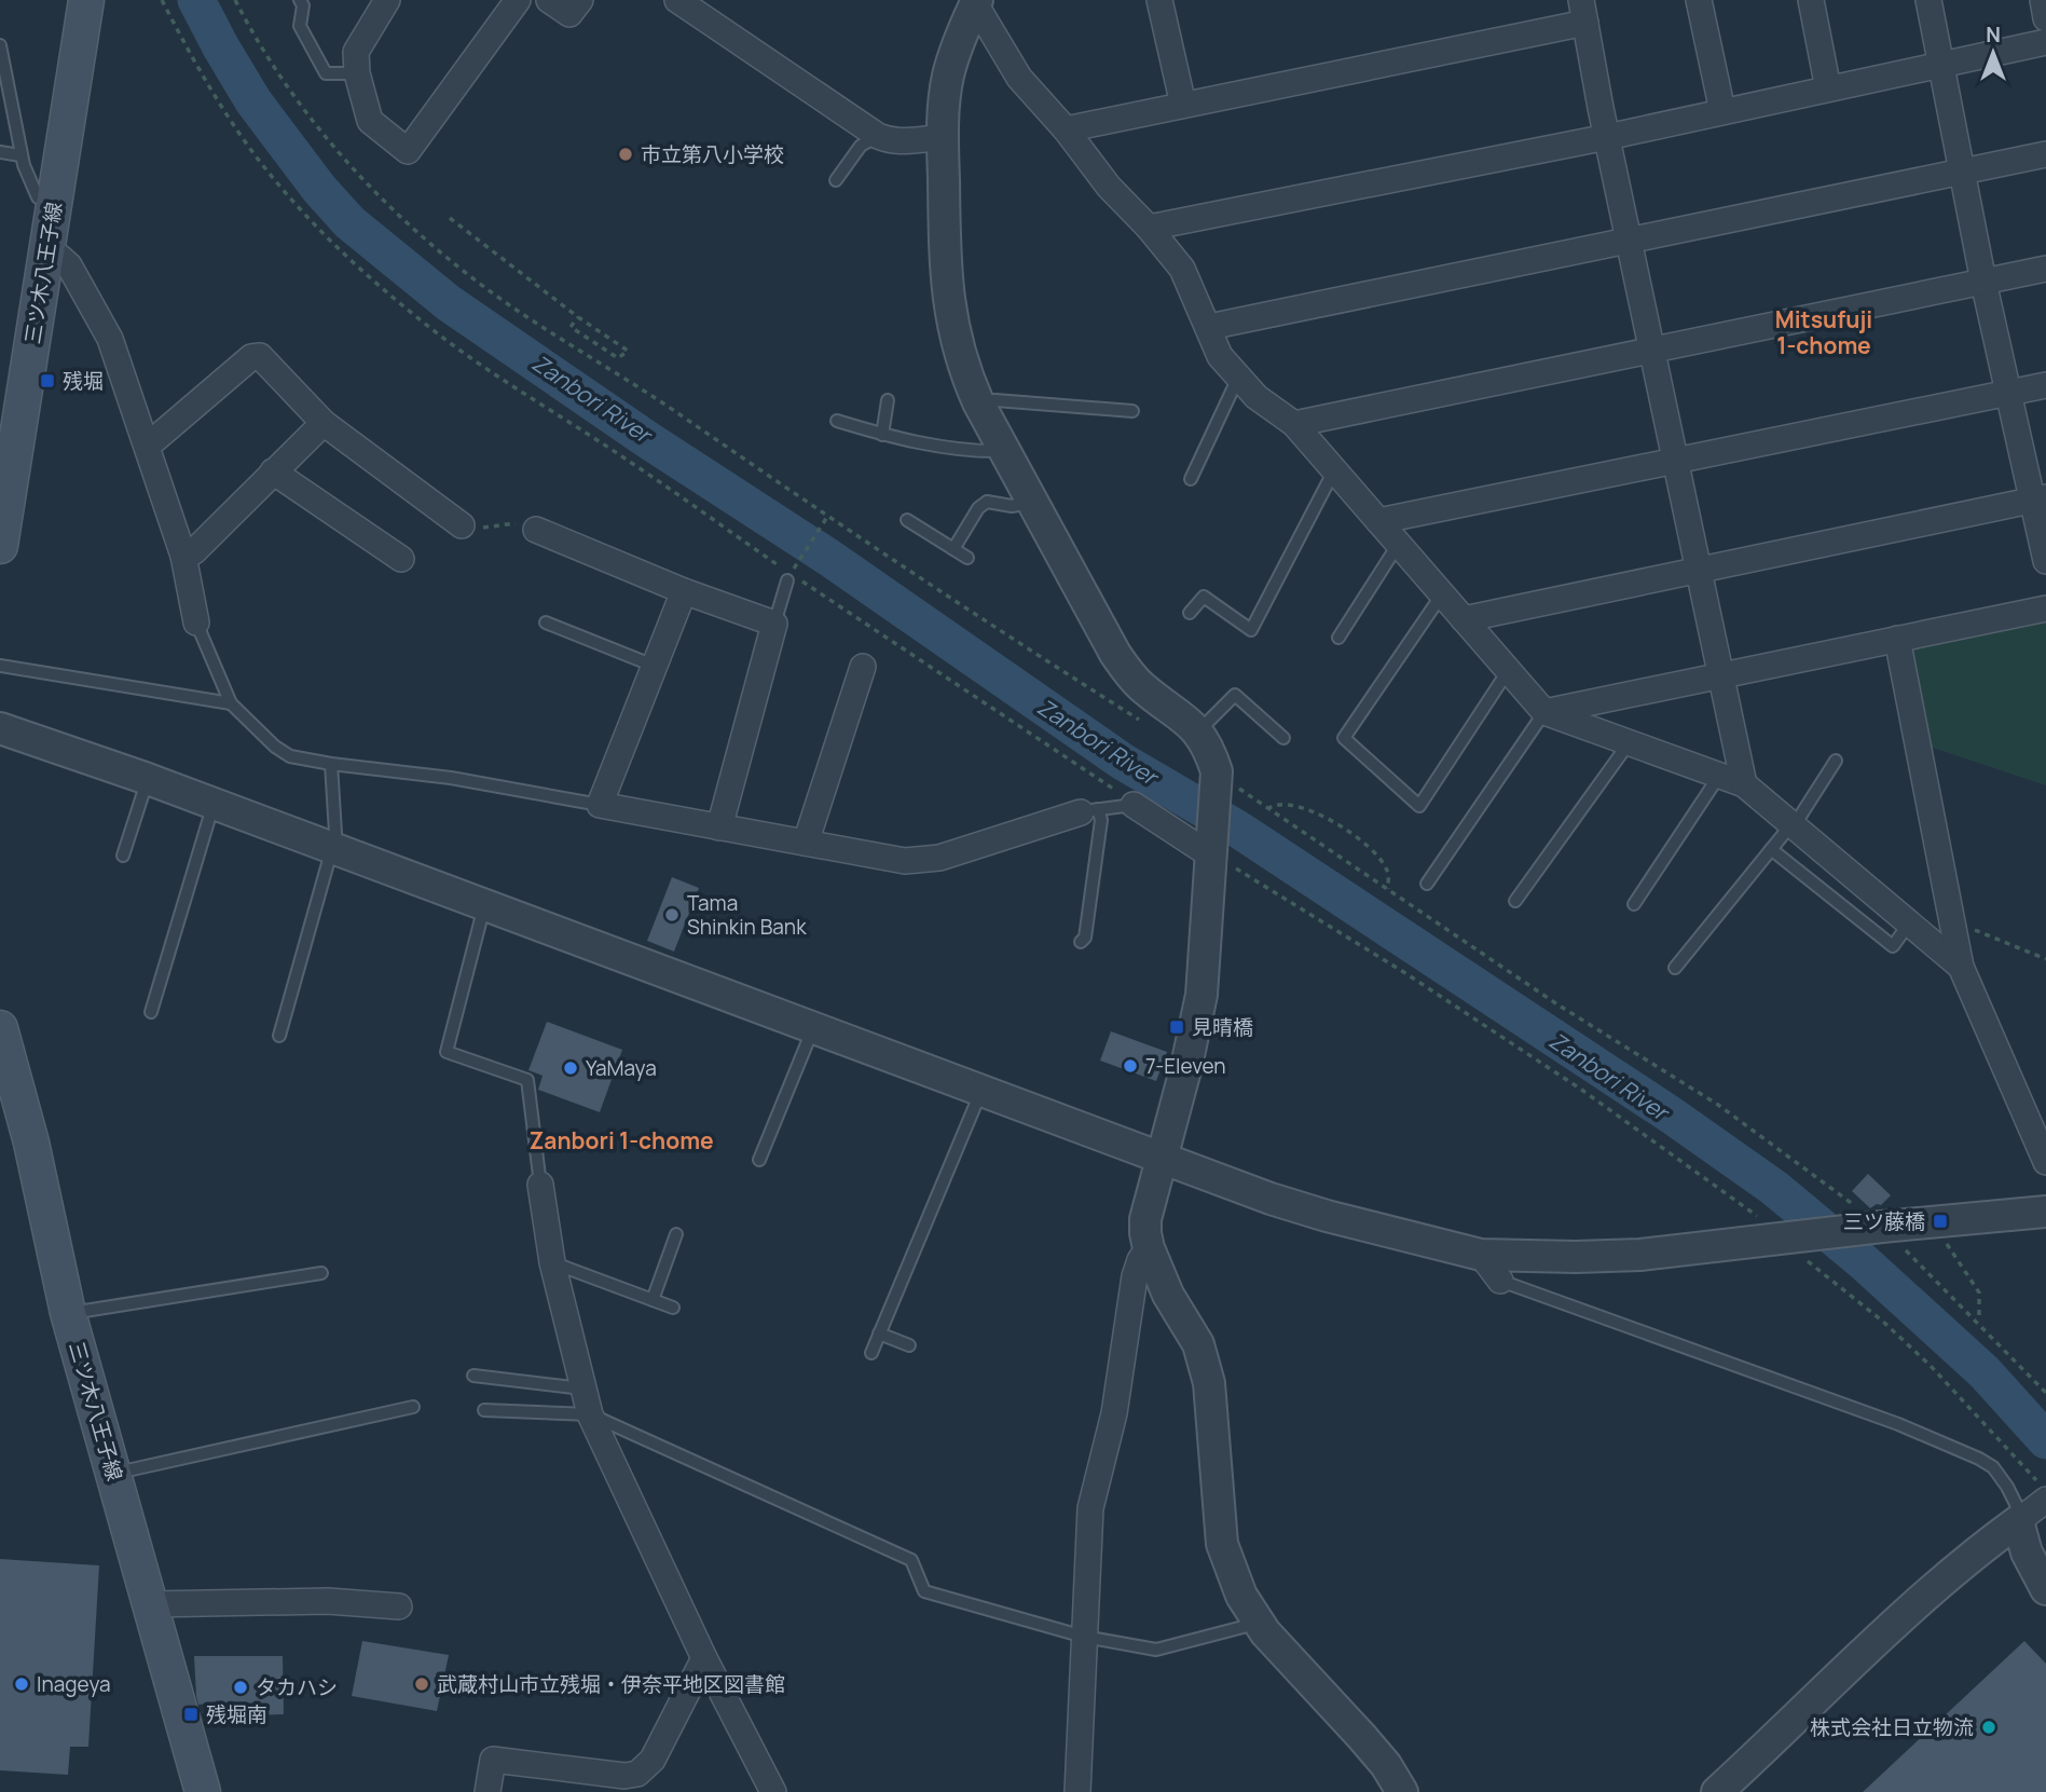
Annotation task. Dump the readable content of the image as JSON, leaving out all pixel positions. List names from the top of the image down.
{
  "streets": {
    "main road": ["三ツ木八王子線"]
  },
  "districts": ["Mitsufuji 1-chome", "Zanbori 1-chome"],
  "water": ["Zanbori River"],
  "places": {
    "other": [
      "市立第八小学校",
      "Tama Shinkin Bank",
      "7-Eleven",
      "YaMaya",
      "Inageya",
      "武蔵村山市立残堀・伊奈平地区図書館",
      "タカハシ",
      "株式会社日立物流"
    ],
    "transit": [
      "残堀",
      "見晴橋",
      "三ツ藤橋",
      "残堀南"
    ]
  },
  "north": "top"
}
